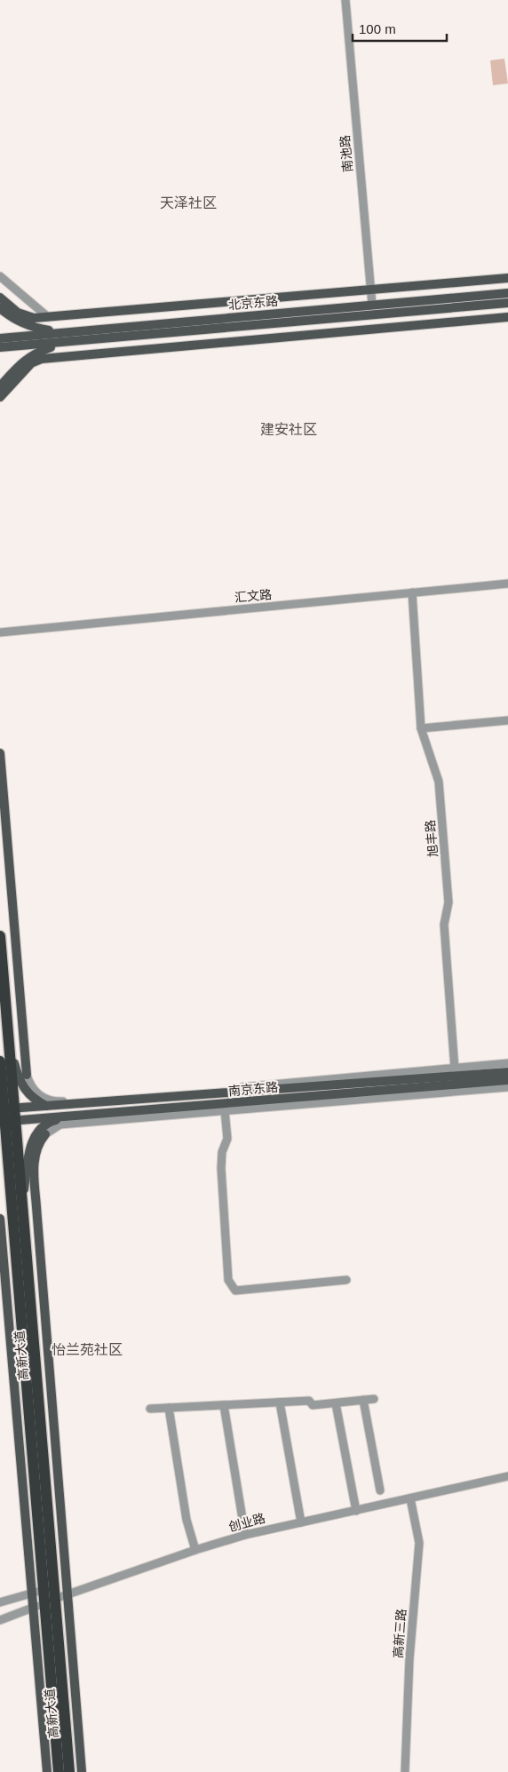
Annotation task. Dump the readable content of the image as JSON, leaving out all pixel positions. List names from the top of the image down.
{
  "streets": {
    "highway": ["高新大道"],
    "main road": ["北京东路", "南京东路"],
    "street": [
      "南池路",
      "汇文路",
      "旭丰路",
      "创业路",
      "高新三路"
    ]
  },
  "crossings": [
    ["南池路", "北京东路"],
    ["汇文路", "旭丰路"],
    ["旭丰路", "南京东路"],
    ["南京东路", "高新大道"],
    ["高新大道", "创业路"],
    ["创业路", "高新三路"]
  ],
  "districts": ["天泽社区", "建安社区", "怡兰苑社区"],
  "scale_bar": "100 m"
}
